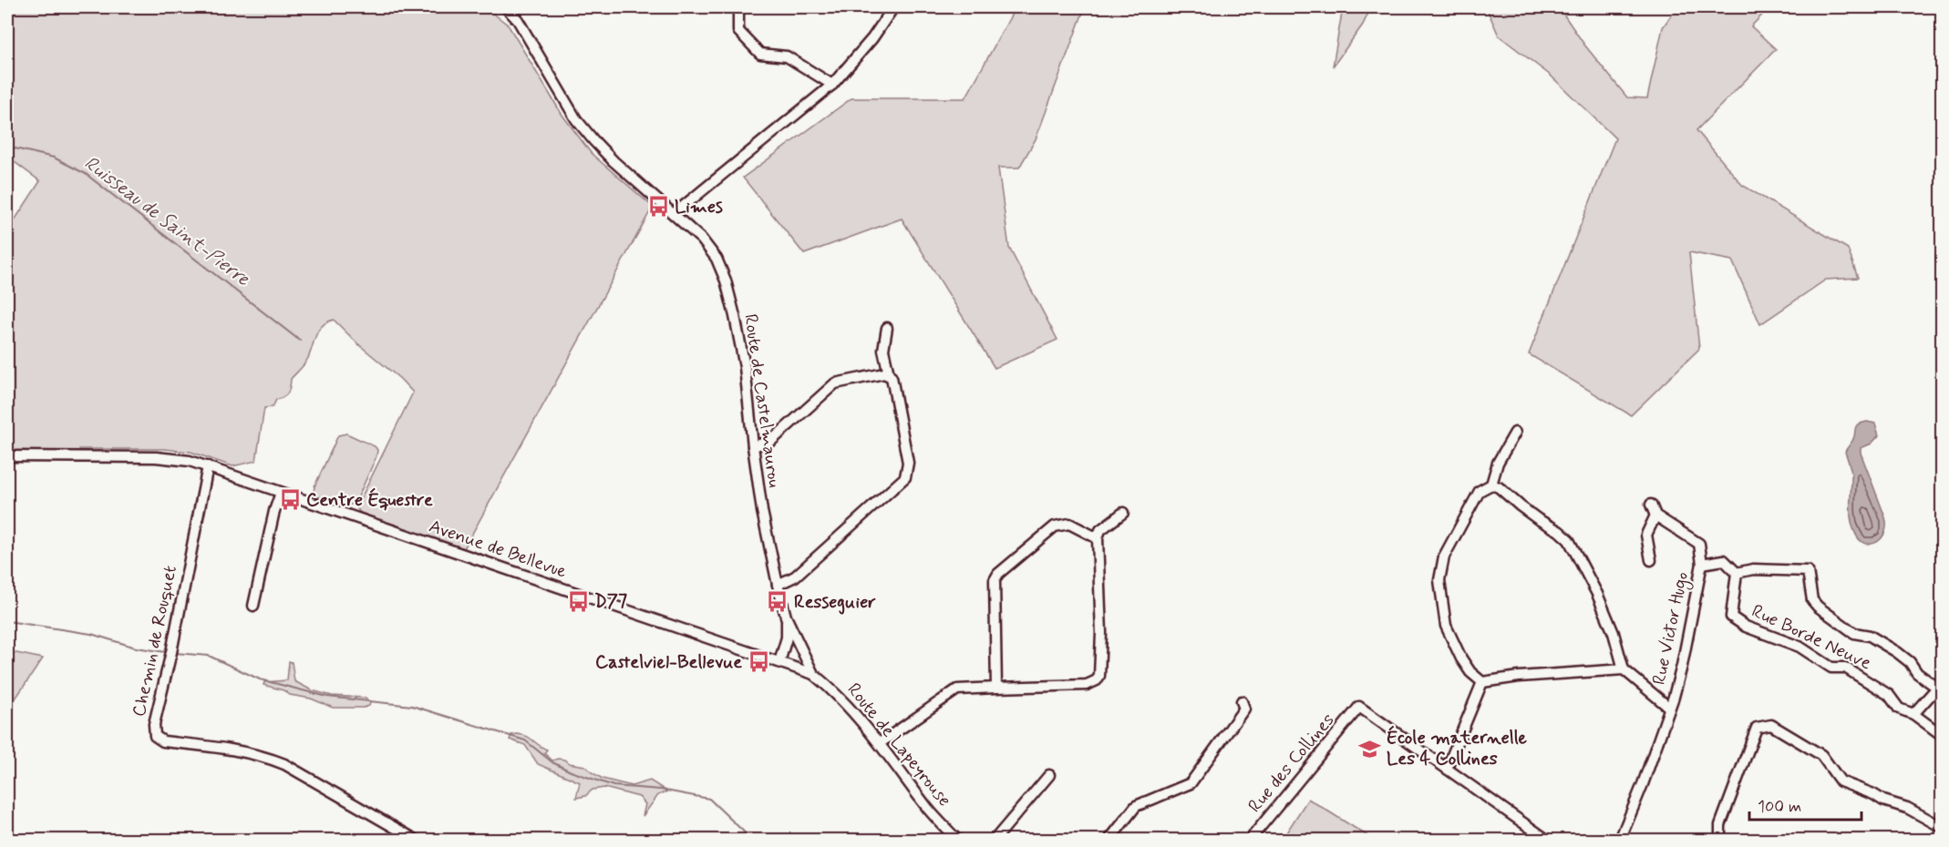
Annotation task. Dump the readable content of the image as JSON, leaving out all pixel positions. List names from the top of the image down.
{
  "streets": {
    "street": [
      "Route de Castelmaurou",
      "Avenue de Bellevue",
      "Rue Victor Hugo",
      "Rue Borde Neuve",
      "Chemin de Rouquet",
      "Route de Lapeyrouse",
      "Rue des Collines"
    ]
  },
  "crossings": [
    ["Route de Castelmaurou", "Avenue de Bellevue"],
    ["Route de Castelmaurou", "Route de Lapeyrouse"],
    ["Avenue de Bellevue", "Chemin de Rouquet"],
    ["Avenue de Bellevue", "Route de Lapeyrouse"]
  ],
  "water": ["Ruisseau de Saint-Pierre"],
  "places": {
    "bus stop": [
      "Limes",
      "Centre Équestre",
      "D77",
      "Resseguier",
      "Castelviel-Bellevue"
    ],
    "school or university": ["École maternelle Les 4 Collines"]
  },
  "scale_bar": "100 m"
}
